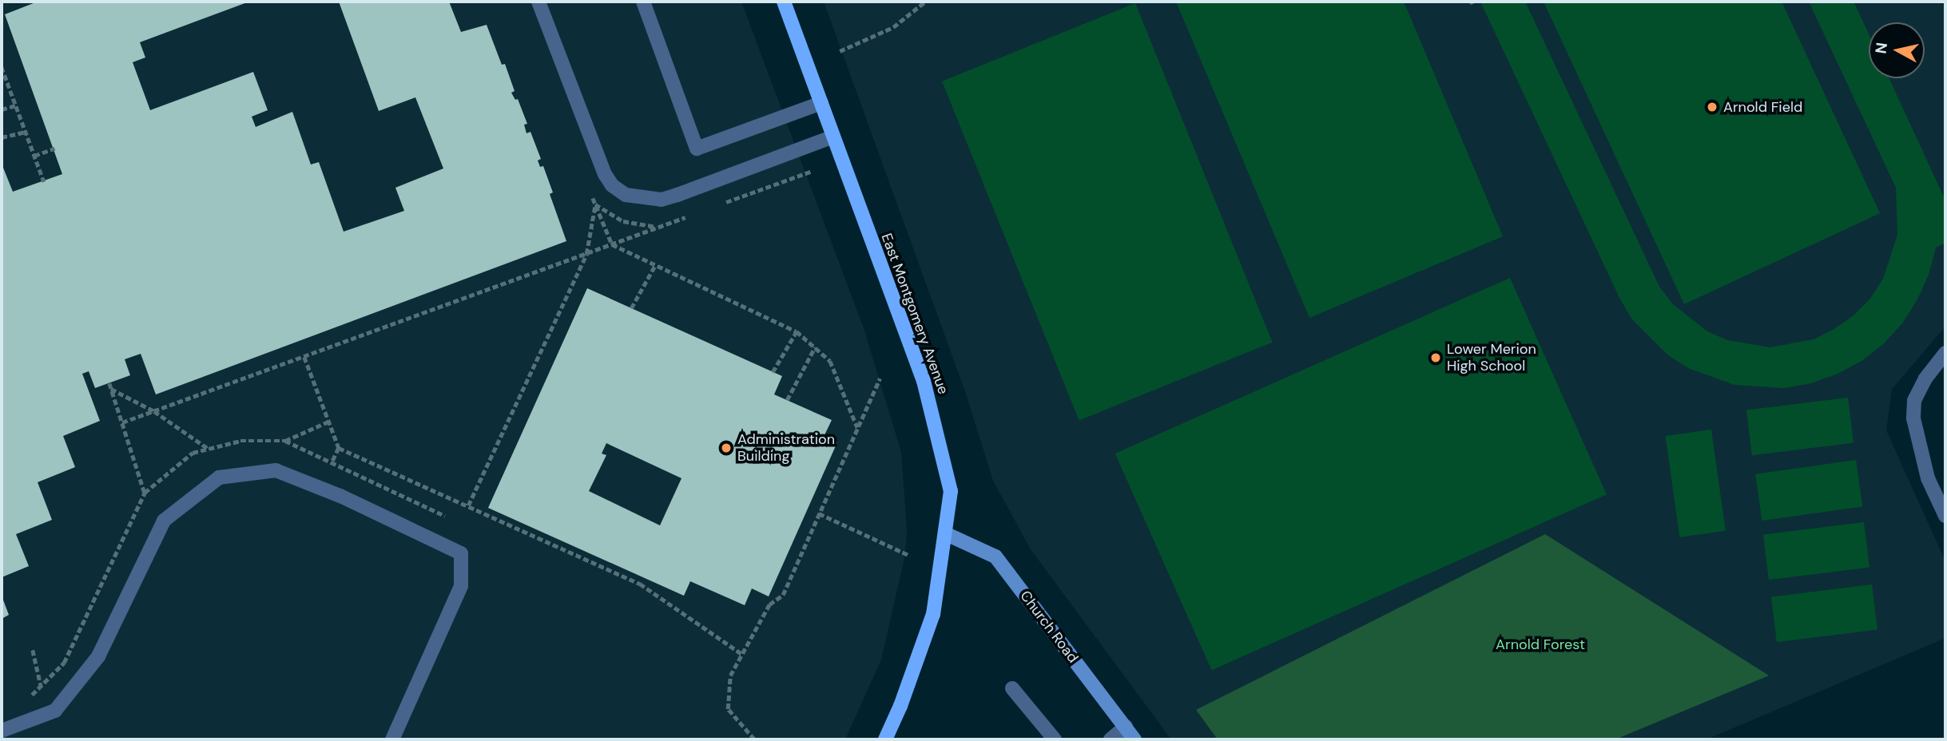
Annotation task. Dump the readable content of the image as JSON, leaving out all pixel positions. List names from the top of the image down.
{
  "streets": {
    "main road": ["East Montgomery Avenue"],
    "street": ["Church Road"]
  },
  "crossings": [
    ["East Montgomery Avenue", "Church Road"]
  ],
  "parks": ["Arnold Forest"],
  "places": ["Arnold Field", "Lower Merion High School", "Administration Building"],
  "north": "left"
}
